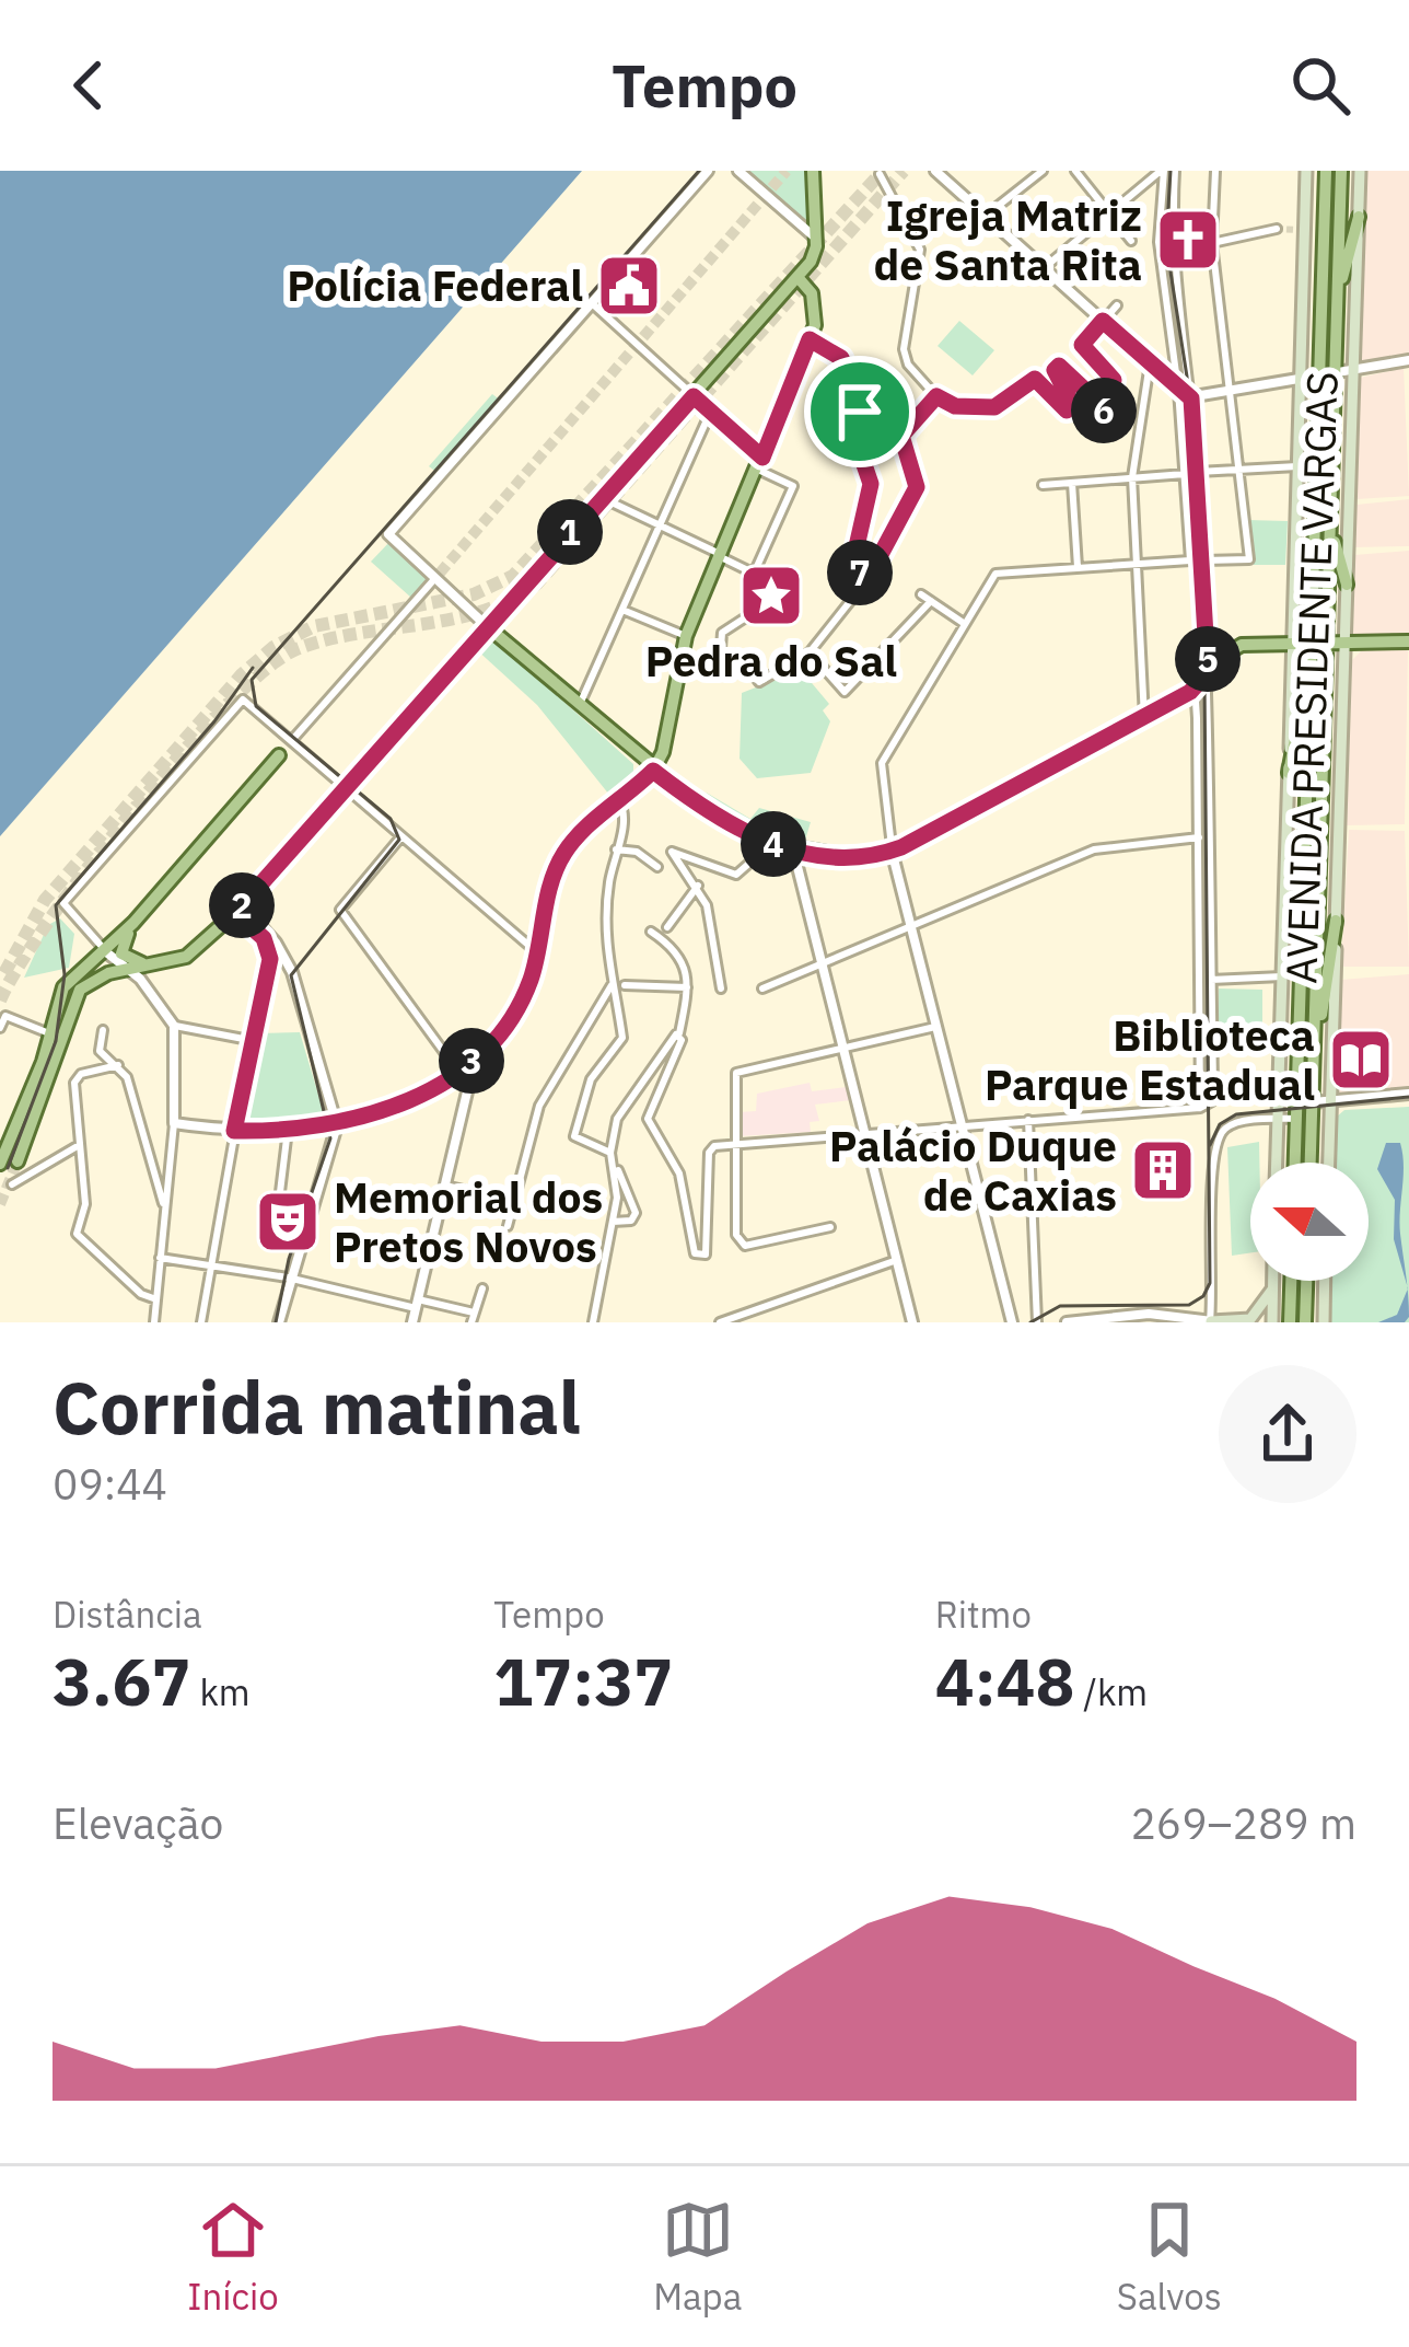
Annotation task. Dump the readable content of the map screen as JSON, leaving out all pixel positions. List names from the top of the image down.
{
  "streets": {
    "main road": ["AVENIDA PRESIDENTE VARGAS"]
  },
  "places": {
    "church": ["Igreja Matriz de Santa Rita"],
    "public building": ["Polícia Federal"],
    "place": ["Pedra do Sal"],
    "library": ["Biblioteca Parque Estadual"],
    "building": ["Palácio Duque de Caxias"],
    "theatre": ["Memorial dos Pretos Novos"]
  },
  "north": "left",
  "page": {
    "header": "Tempo",
    "pins": [
      "6",
      "1",
      "7",
      "5",
      "4",
      "2",
      "3"
    ],
    "heading": ["Corrida matinal", "09:44"],
    "stats": [
      ["Distância", "3.67 km"],
      ["Tempo", "17:37"],
      ["Ritmo", "4:48 /km"]
    ],
    "chart": ["Elevação", "269–289 m"],
    "tabs": ["Início", "Mapa", "Salvos"]
  }
}
